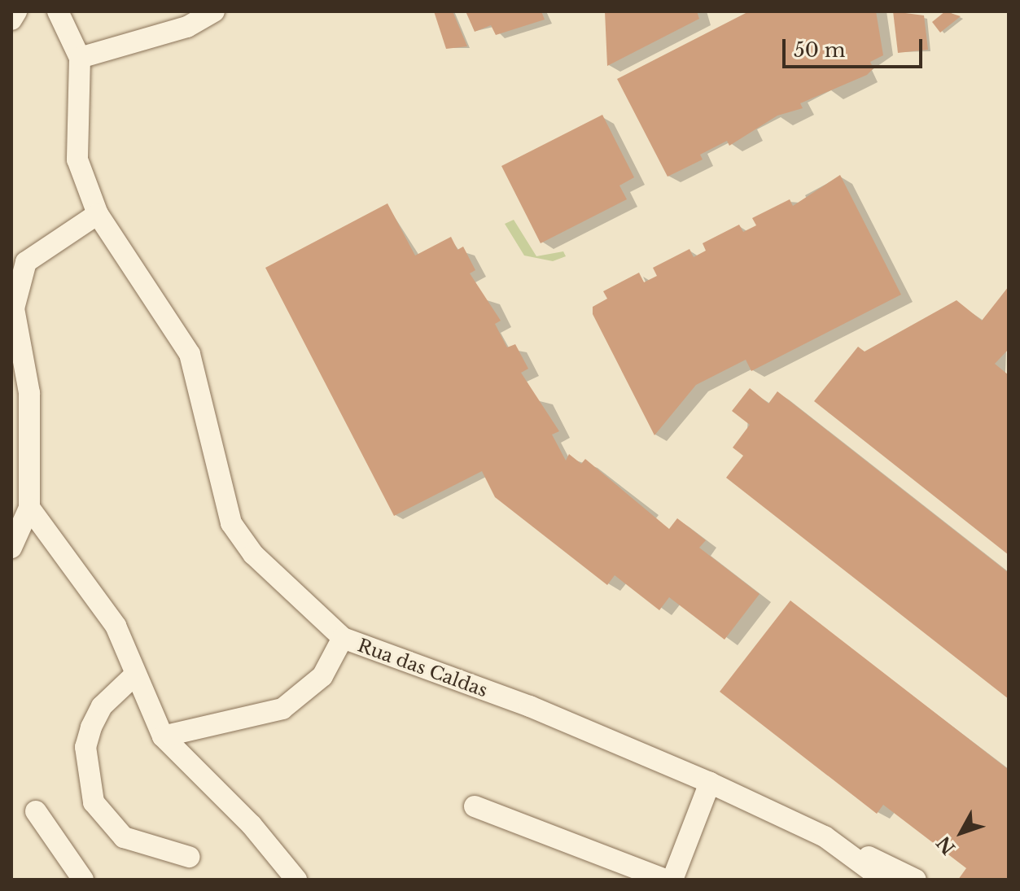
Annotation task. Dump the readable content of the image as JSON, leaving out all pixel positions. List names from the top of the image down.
{
  "streets": {
    "street": ["Rua das Caldas"]
  },
  "scale_bar": "50 m",
  "north": "bottom left"
}
